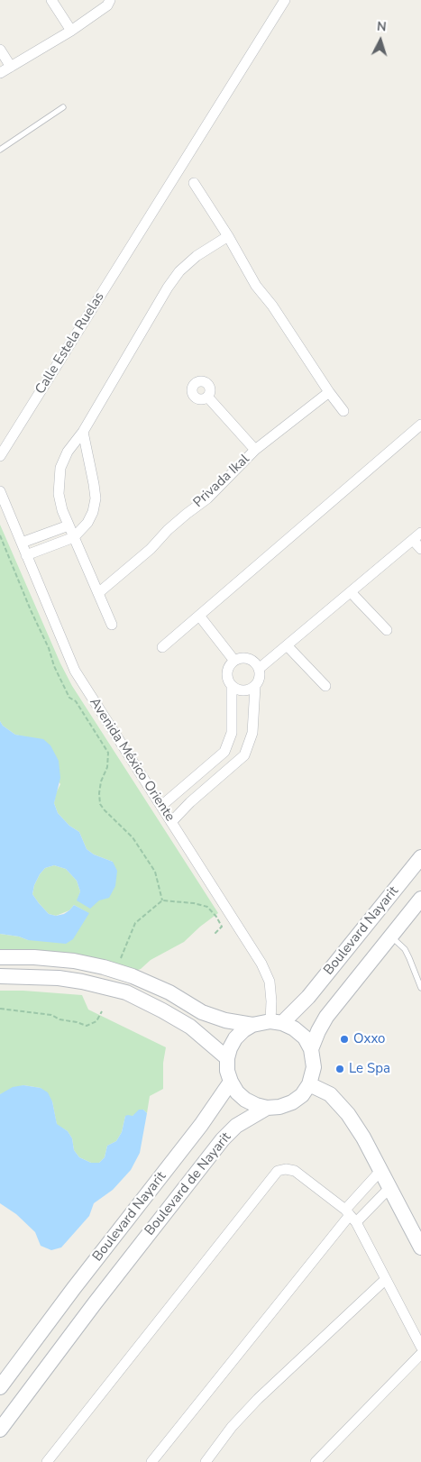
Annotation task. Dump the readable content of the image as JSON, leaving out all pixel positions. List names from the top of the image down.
{
  "streets": {
    "street": [
      "Calle Estela Ruelas",
      "Privada Ikal",
      "Avenida México Oriente",
      "Boulevard Nayarit",
      "Boulevard de Nayarit"
    ]
  },
  "crossings": [
    ["Avenida México Oriente", "Boulevard Nayarit"],
    ["Avenida México Oriente", "Boulevard de Nayarit"],
    ["Boulevard Nayarit", "Boulevard de Nayarit"]
  ],
  "places": ["Oxxo", "Le Spa"],
  "north": "top"
}
